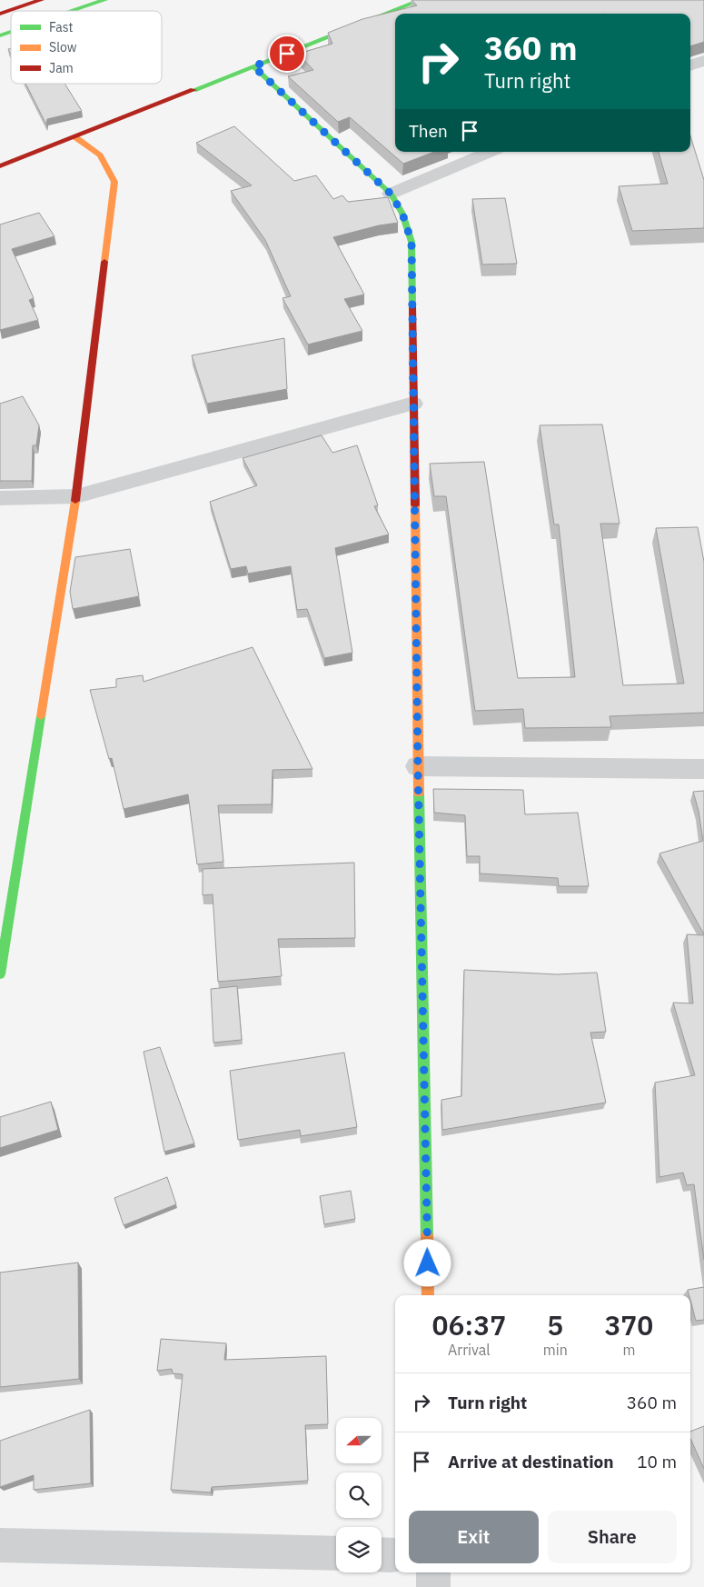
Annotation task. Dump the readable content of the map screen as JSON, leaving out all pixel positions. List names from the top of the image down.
{
  "legend": ["Fast", "Slow", "Jam"],
  "north": "left",
  "page": {
    "turn": ["360 m", "Turn right"],
    "then": "Then",
    "eta": [
      "06:37",
      "Arrival",
      "5",
      "min",
      "370",
      "m"
    ],
    "list": [
      {
        "name": "Turn right",
        "value": "360 m"
      },
      {
        "name": "Arrive at destination",
        "value": "10 m"
      }
    ],
    "buttons": ["Exit", "Share"]
  }
}
